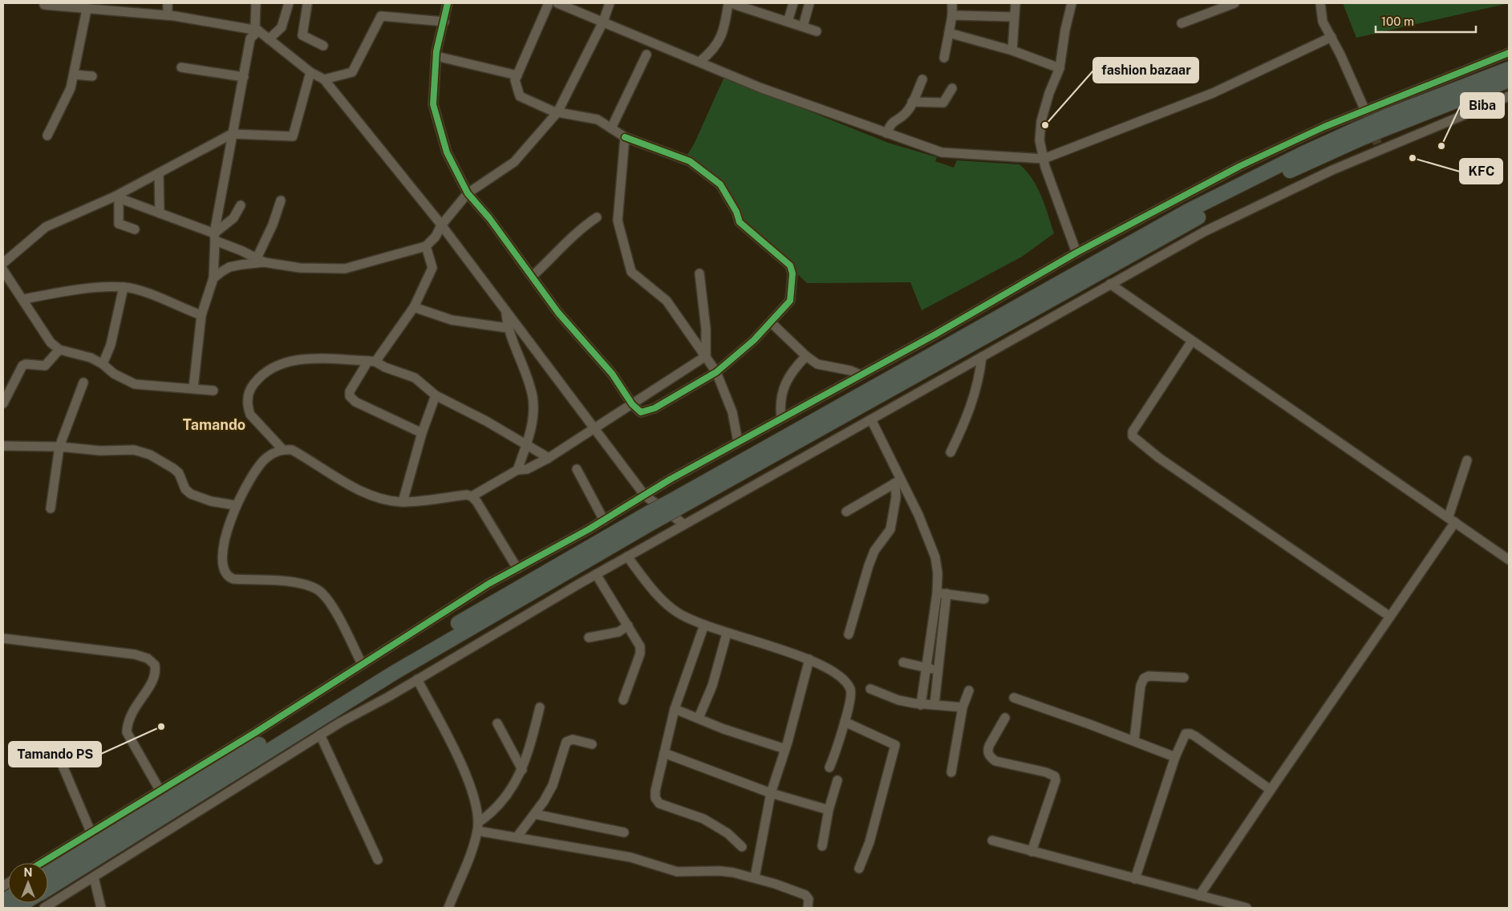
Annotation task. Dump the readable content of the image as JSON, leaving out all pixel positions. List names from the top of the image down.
{
  "districts": ["Tamando"],
  "places": [
    "fashion bazaar",
    "Biba",
    "KFC",
    "Tamando PS"
  ],
  "scale_bar": "100 m",
  "north": "top"
}
